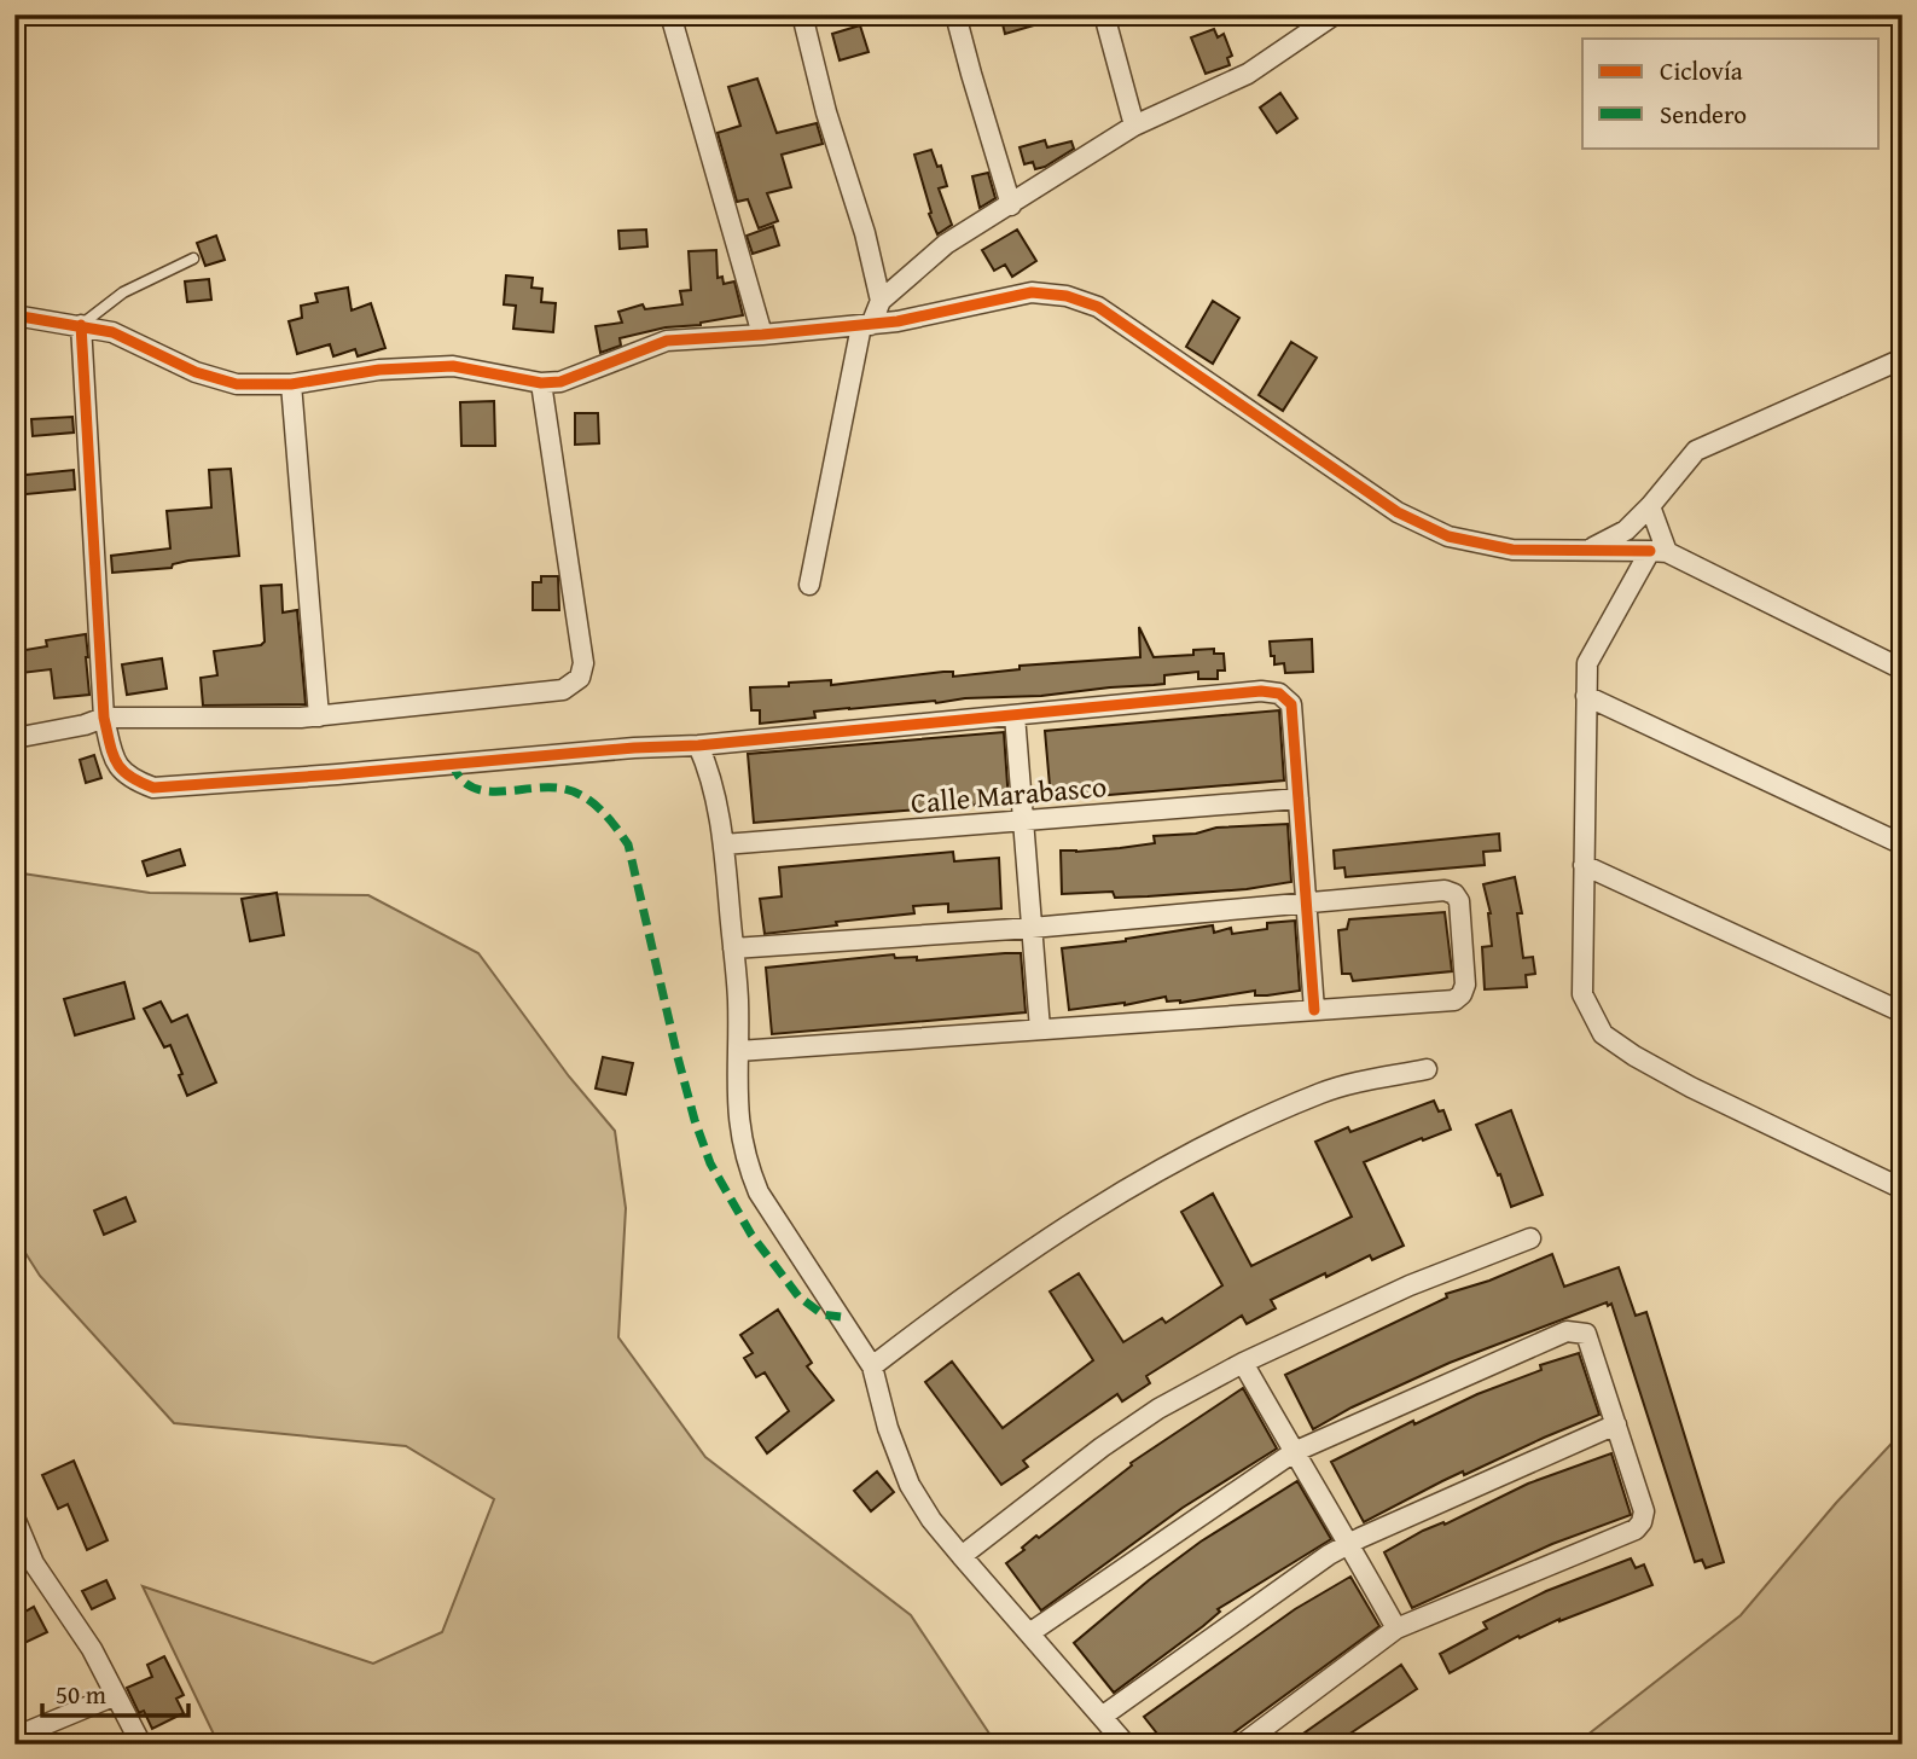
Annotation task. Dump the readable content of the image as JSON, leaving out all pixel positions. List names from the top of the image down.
{
  "streets": {
    "street": ["Calle Marabasco"]
  },
  "legend": ["Ciclovía", "Sendero"],
  "scale_bar": "50 m"
}
